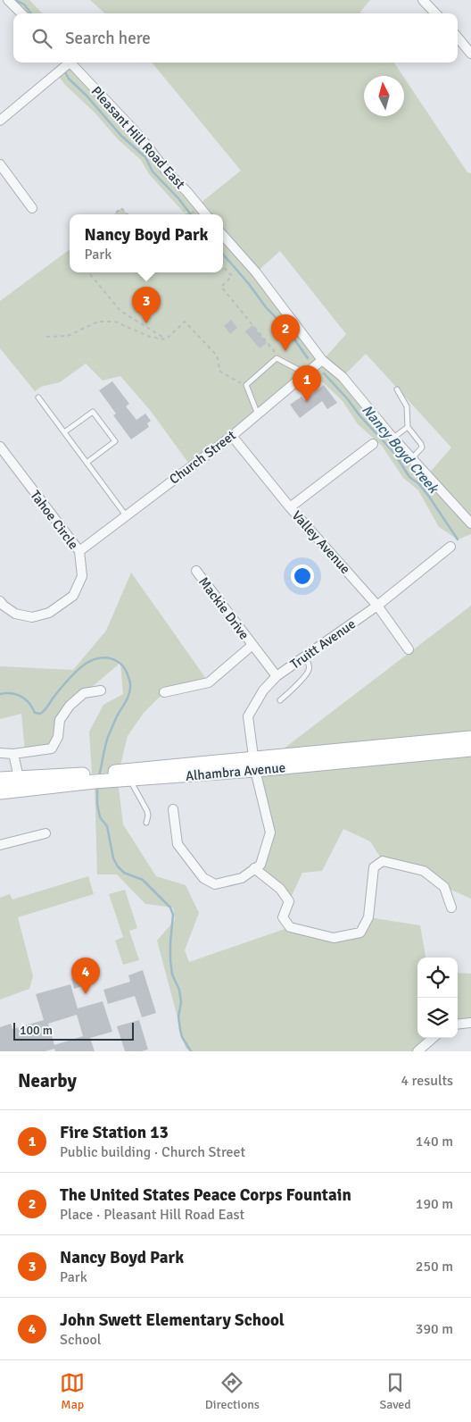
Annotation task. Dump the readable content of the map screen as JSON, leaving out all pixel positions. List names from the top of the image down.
{
  "streets": {
    "main road": ["Alhambra Avenue"],
    "street": [
      "Pleasant Hill Road East",
      "Church Street",
      "Tahoe Circle",
      "Valley Avenue",
      "Mackie Drive",
      "Truitt Avenue"
    ]
  },
  "crossings": [
    ["Church Street", "Tahoe Circle"],
    ["Church Street", "Valley Avenue"],
    ["Valley Avenue", "Truitt Avenue"],
    ["Mackie Drive", "Truitt Avenue"],
    ["Truitt Avenue", "Alhambra Avenue"]
  ],
  "water": ["Nancy Boyd Creek"],
  "scale_bar": "100 m",
  "north": "top",
  "page": {
    "search": "Search here",
    "popup": ["Nancy Boyd Park", "Park"],
    "pins": [
      "3",
      "2",
      "1",
      "4"
    ],
    "scale": "100 m",
    "heading": ["Nearby", "4 results"],
    "list": [
      {
        "mark": "1",
        "name": "Fire Station 13",
        "note": "Public building · Church Street",
        "value": "140 m"
      },
      {
        "mark": "2",
        "name": "The United States Peace Corps Fountain",
        "note": "Place · Pleasant Hill Road East",
        "value": "190 m"
      },
      {
        "mark": "3",
        "name": "Nancy Boyd Park",
        "note": "Park",
        "value": "250 m"
      },
      {
        "mark": "4",
        "name": "John Swett Elementary School",
        "note": "School",
        "value": "390 m"
      }
    ],
    "nav": ["Map", "Directions", "Saved"]
  }
}
